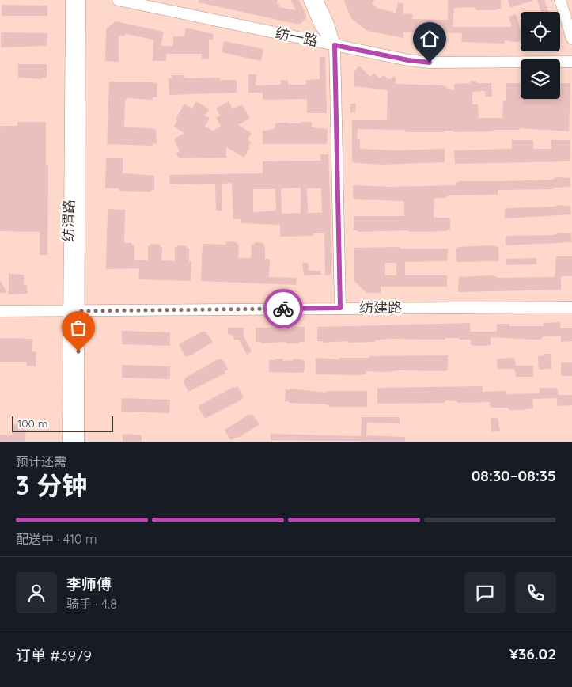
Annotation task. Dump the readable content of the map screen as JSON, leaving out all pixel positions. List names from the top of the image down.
{
  "streets": {
    "street": ["纺一路", "纺渭路", "纺建路"]
  },
  "crossings": [
    ["纺渭路", "纺建路"]
  ],
  "scale_bar": "100 m",
  "page": {
    "scale": "100 m",
    "heading": ["3 分钟", "预计还需", "08:30–08:35"],
    "panel": [
      "李师傅",
      "骑手 · 4.8",
      "订单 #3979",
      "¥36.02"
    ],
    "bar": "配送中 · 410 m"
  }
}
